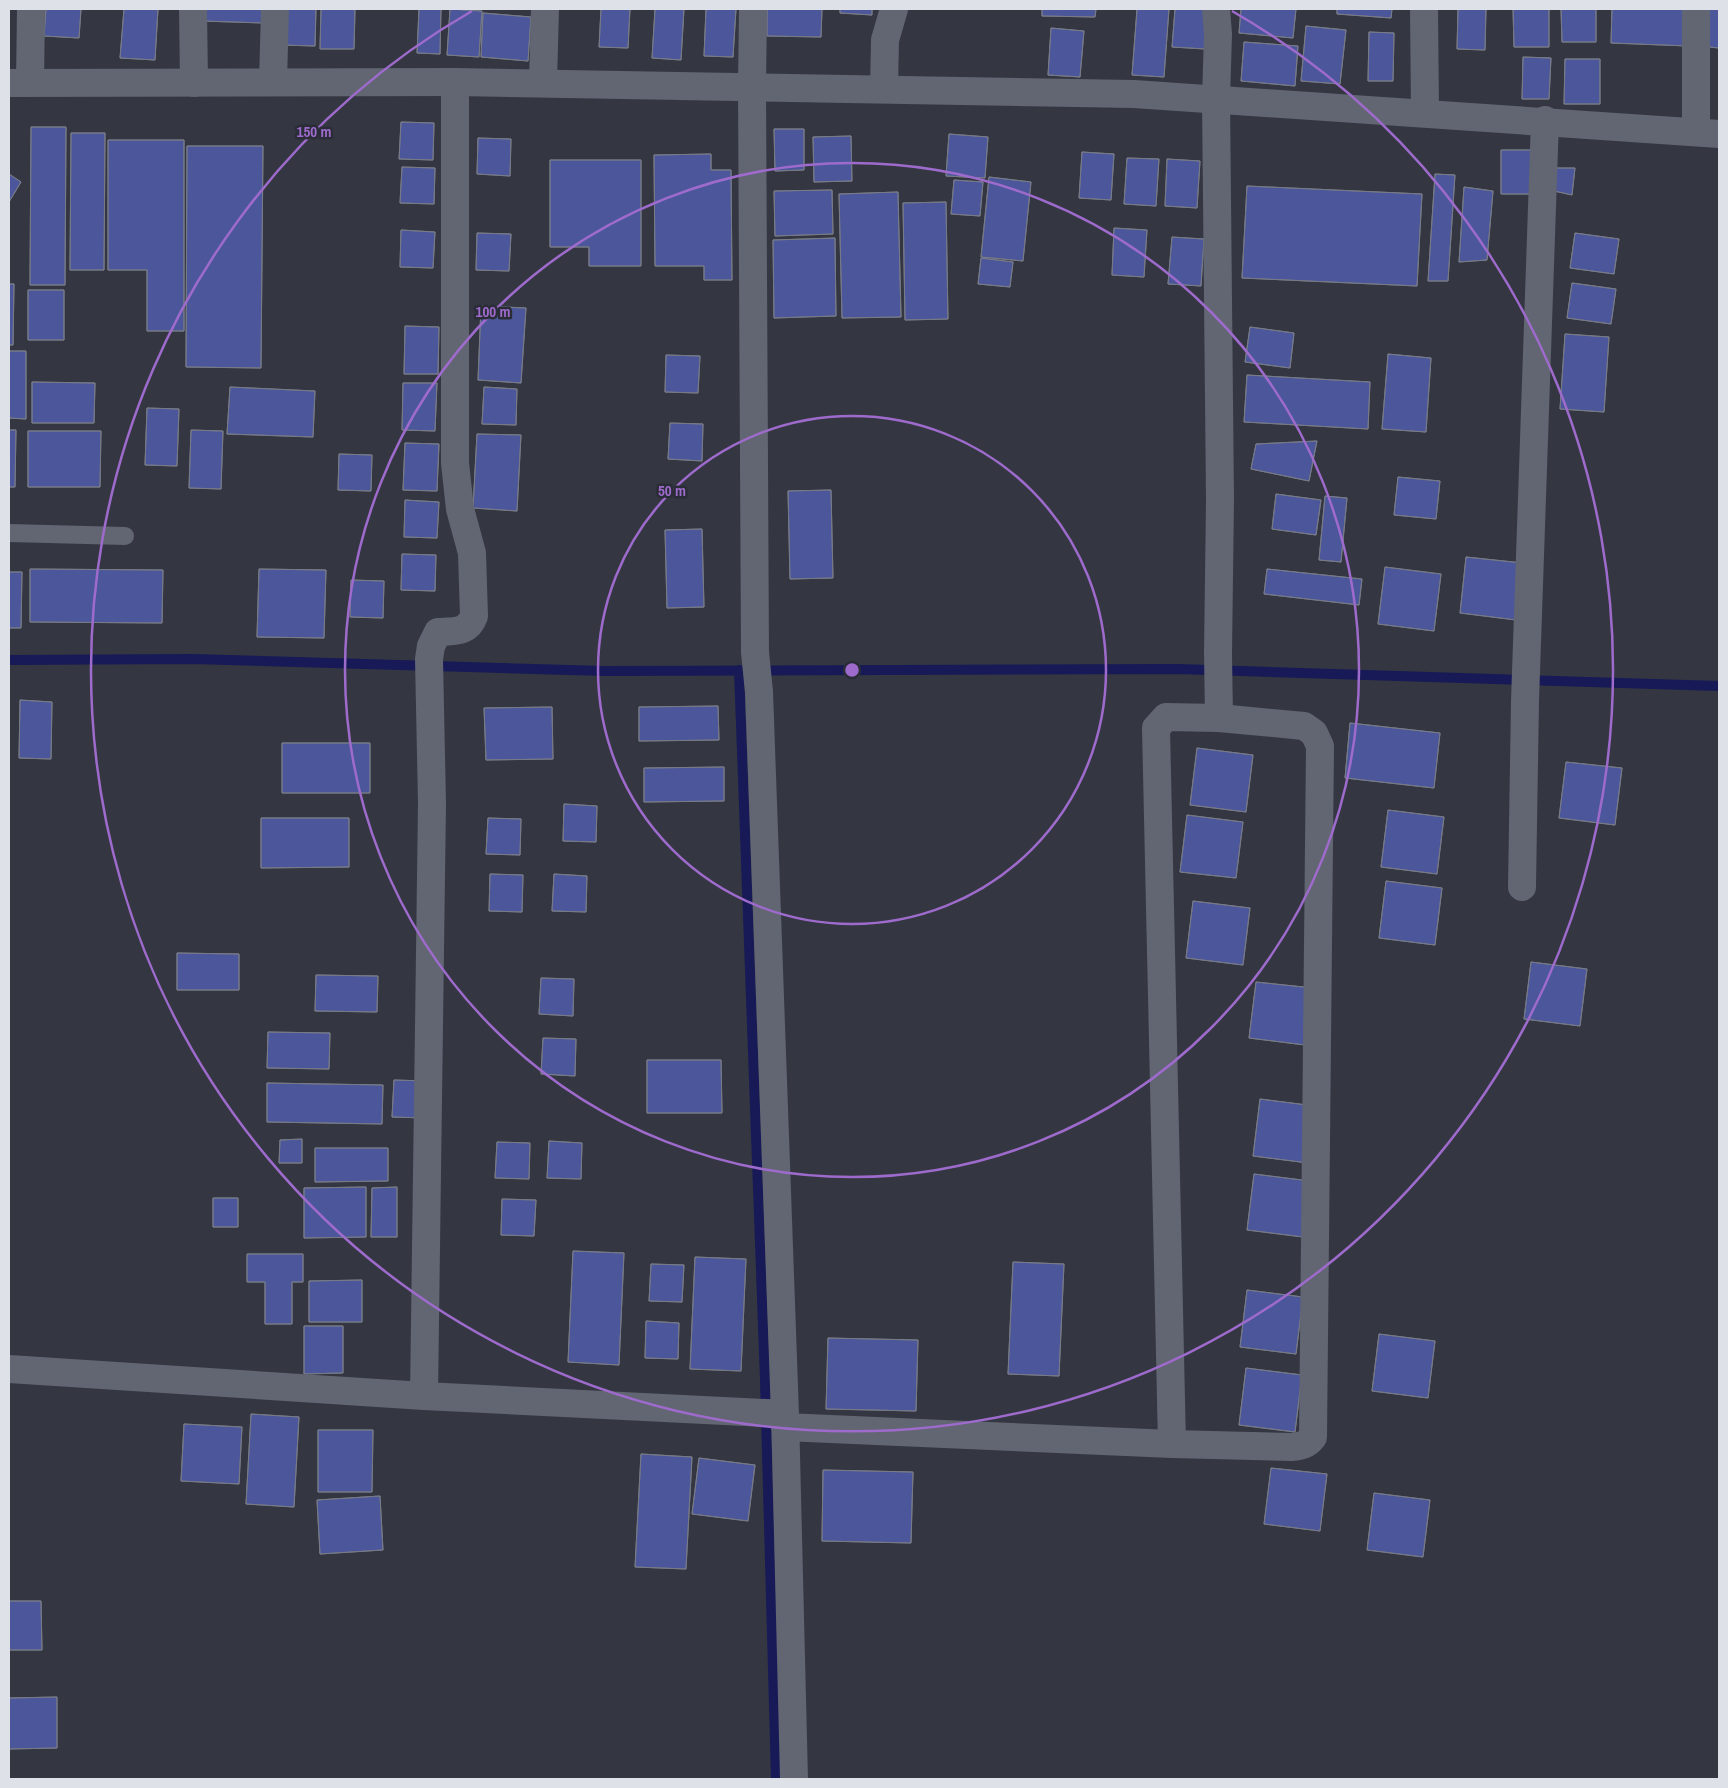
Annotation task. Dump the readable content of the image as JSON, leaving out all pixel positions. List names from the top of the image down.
{
  "rings": ["150 m", "100 m", "50 m"]
}
